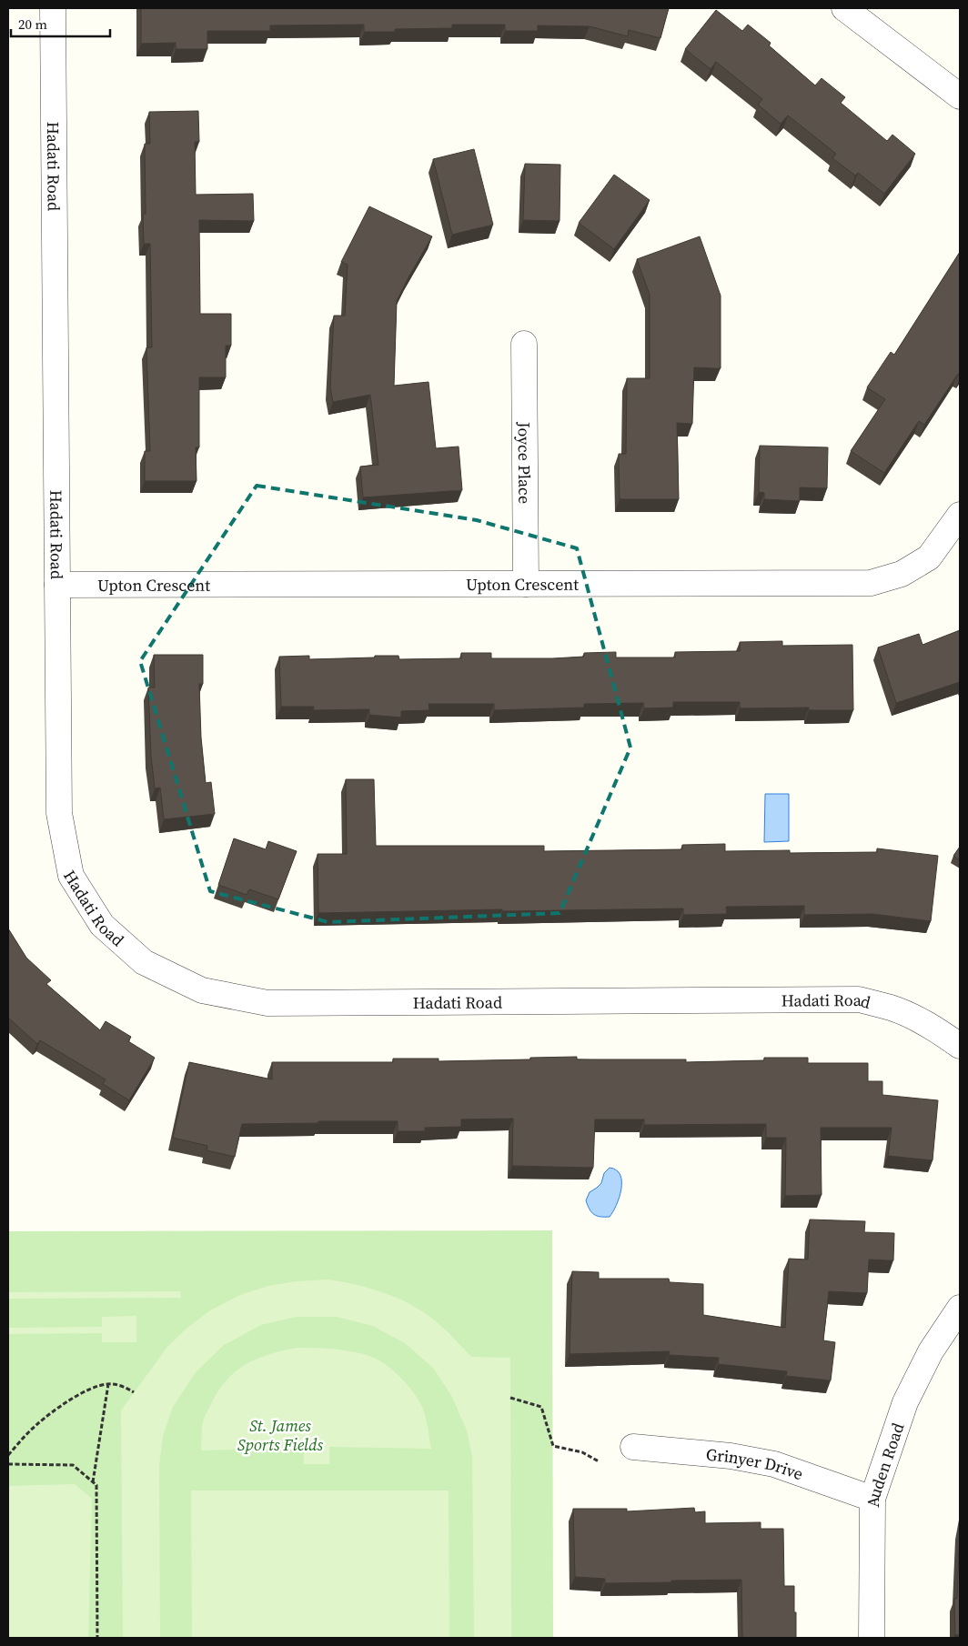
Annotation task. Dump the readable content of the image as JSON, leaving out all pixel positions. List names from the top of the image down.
{
  "streets": {
    "street": [
      "Hadati Road",
      "Joyce Place",
      "Upton Crescent",
      "Grinyer Drive",
      "Auden Road"
    ]
  },
  "crossings": [
    ["Hadati Road", "Upton Crescent"],
    ["Joyce Place", "Upton Crescent"],
    ["Grinyer Drive", "Auden Road"]
  ],
  "parks": ["St. James Sports Fields"],
  "scale_bar": "20 m"
}
